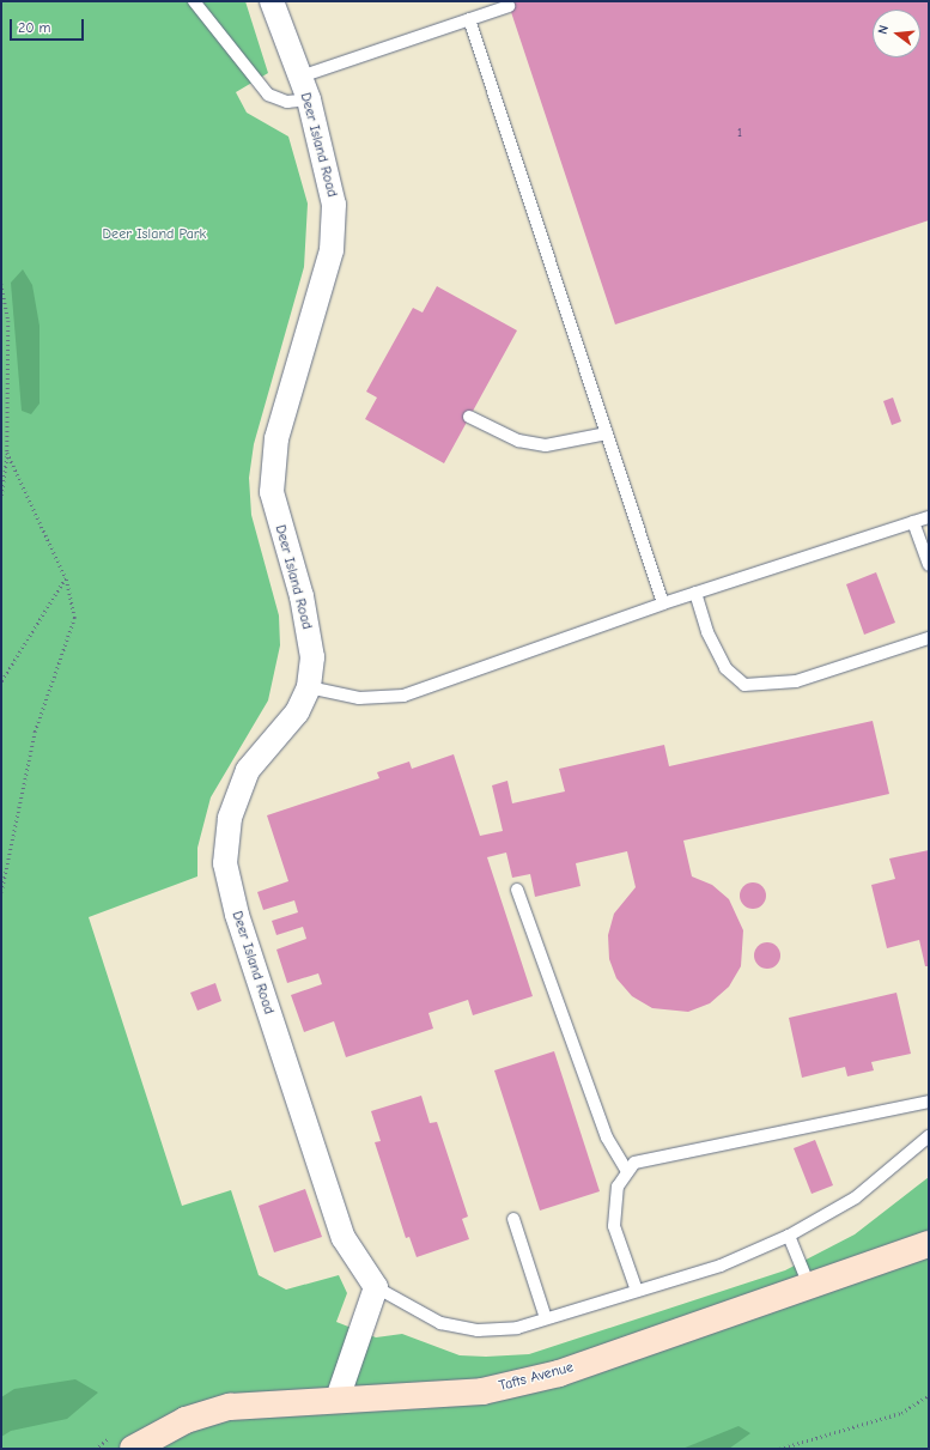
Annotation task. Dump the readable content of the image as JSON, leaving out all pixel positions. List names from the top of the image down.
{
  "streets": {
    "main road": ["Tafts Avenue"],
    "street": ["Deer Island Road"]
  },
  "parks": ["Deer Island Park"],
  "house_numbers": ["1"],
  "scale_bar": "20 m",
  "north": "left"
}
